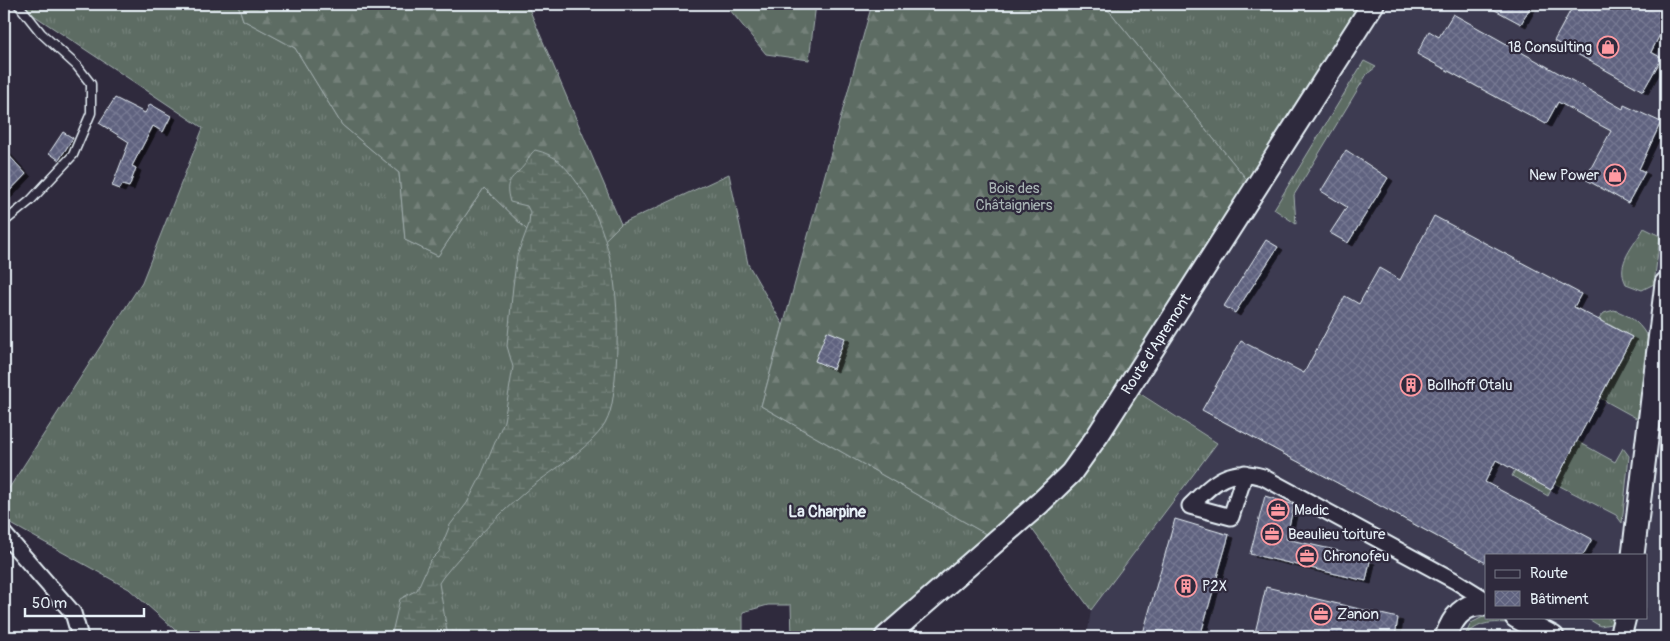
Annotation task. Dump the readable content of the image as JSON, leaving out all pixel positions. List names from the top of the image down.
{
  "streets": {
    "main road": ["Route d'Apremont"]
  },
  "districts": ["La Charpine"],
  "parks": ["Bois des Châtaigniers"],
  "places": {
    "shop": ["18 Consulting", "New Power"],
    "building": ["Bollhoff Otalu", "P2X"],
    "office": [
      "Madic",
      "Beaulieu toiture",
      "Chronofeu",
      "Zanon"
    ]
  },
  "legend": ["Route", "Bâtiment"],
  "scale_bar": "50 m"
}
